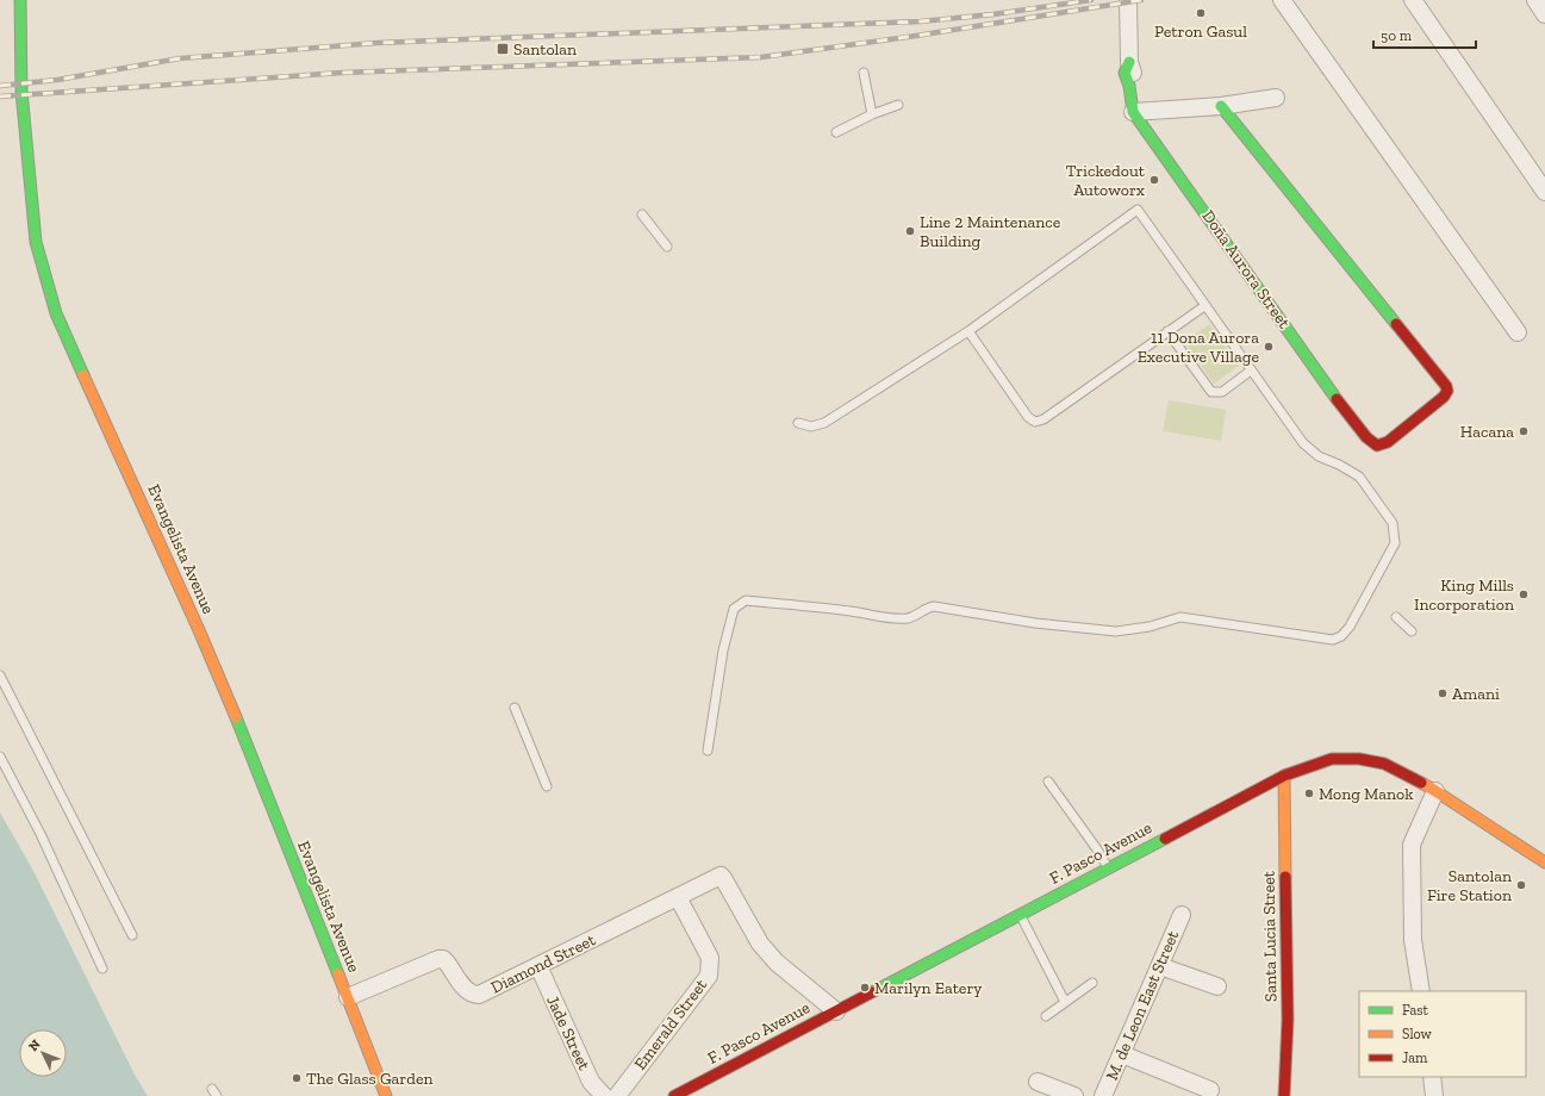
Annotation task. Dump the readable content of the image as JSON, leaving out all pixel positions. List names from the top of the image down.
{
  "streets": {
    "street": [
      "Doña Aurora Street",
      "Evangelista Avenue",
      "F. Pasco Avenue",
      "Santa Lucia Street",
      "Diamond Street",
      "M. de Leon East Street",
      "Emerald Street",
      "Jade Street"
    ]
  },
  "crossings": [
    ["Evangelista Avenue", "Diamond Street"],
    ["F. Pasco Avenue", "Santa Lucia Street"],
    ["F. Pasco Avenue", "Diamond Street"],
    ["Diamond Street", "Emerald Street"],
    ["Diamond Street", "Jade Street"]
  ],
  "places": {
    "other": [
      "Petron Gasul",
      "Trickedout Autoworx",
      "Line 2 Maintenance Building",
      "11 Dona Aurora Executive Village",
      "Hacana",
      "King Mills Incorporation",
      "Amani",
      "Mong Manok",
      "Santolan Fire Station",
      "Marilyn Eatery",
      "The Glass Garden"
    ],
    "transit": ["Santolan"]
  },
  "legend": ["Fast", "Slow", "Jam"],
  "scale_bar": "50 m",
  "north": "top left"
}
